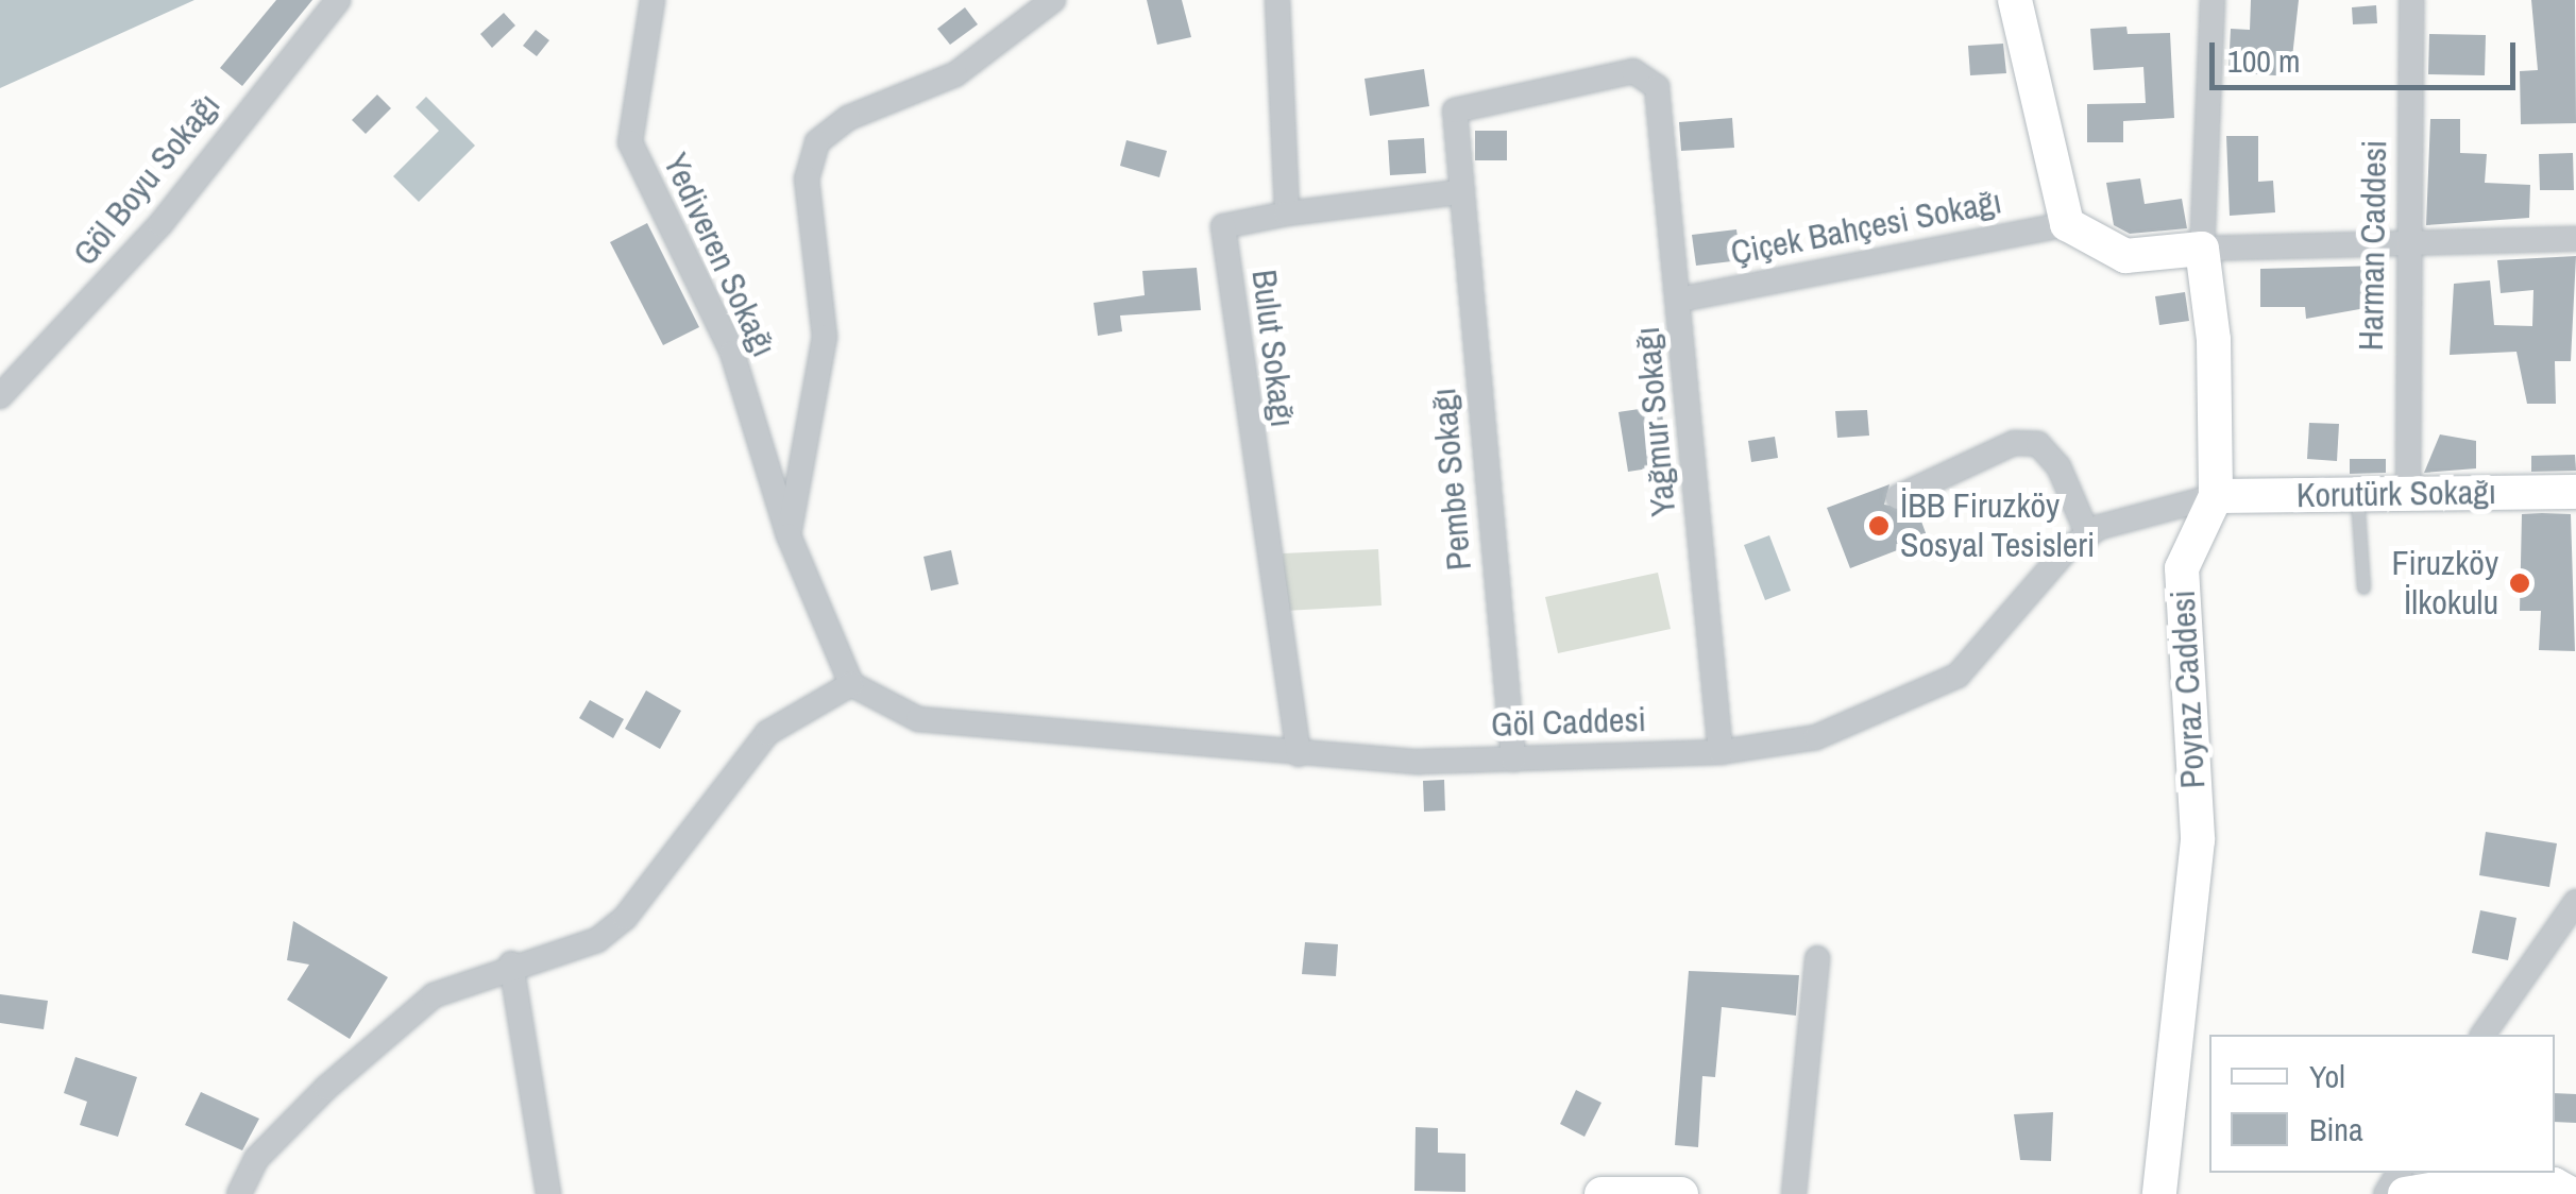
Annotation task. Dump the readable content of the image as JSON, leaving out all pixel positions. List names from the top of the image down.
{
  "streets": {
    "street": [
      "Göl Boyu Sokağı",
      "Çiçek Bahçesi Sokağı",
      "Harman Caddesi",
      "Yediveren Sokağı",
      "Bulut Sokağı",
      "Yağmur Sokağı",
      "Pembe Sokağı",
      "Korutürk Sokağı",
      "Poyraz Caddesi",
      "Göl Caddesi"
    ]
  },
  "crossings": [
    ["Çiçek Bahçesi Sokağı", "Yağmur Sokağı"],
    ["Harman Caddesi", "Korutürk Sokağı"],
    ["Yediveren Sokağı", "Göl Caddesi"],
    ["Bulut Sokağı", "Göl Caddesi"],
    ["Yağmur Sokağı", "Pembe Sokağı"],
    ["Yağmur Sokağı", "Göl Caddesi"],
    ["Pembe Sokağı", "Göl Caddesi"],
    ["Korutürk Sokağı", "Poyraz Caddesi"]
  ],
  "places": ["İBB Firuzköy Sosyal Tesisleri", "Firuzköy İlkokulu"],
  "legend": ["Yol", "Bina"],
  "scale_bar": "100 m"
}
